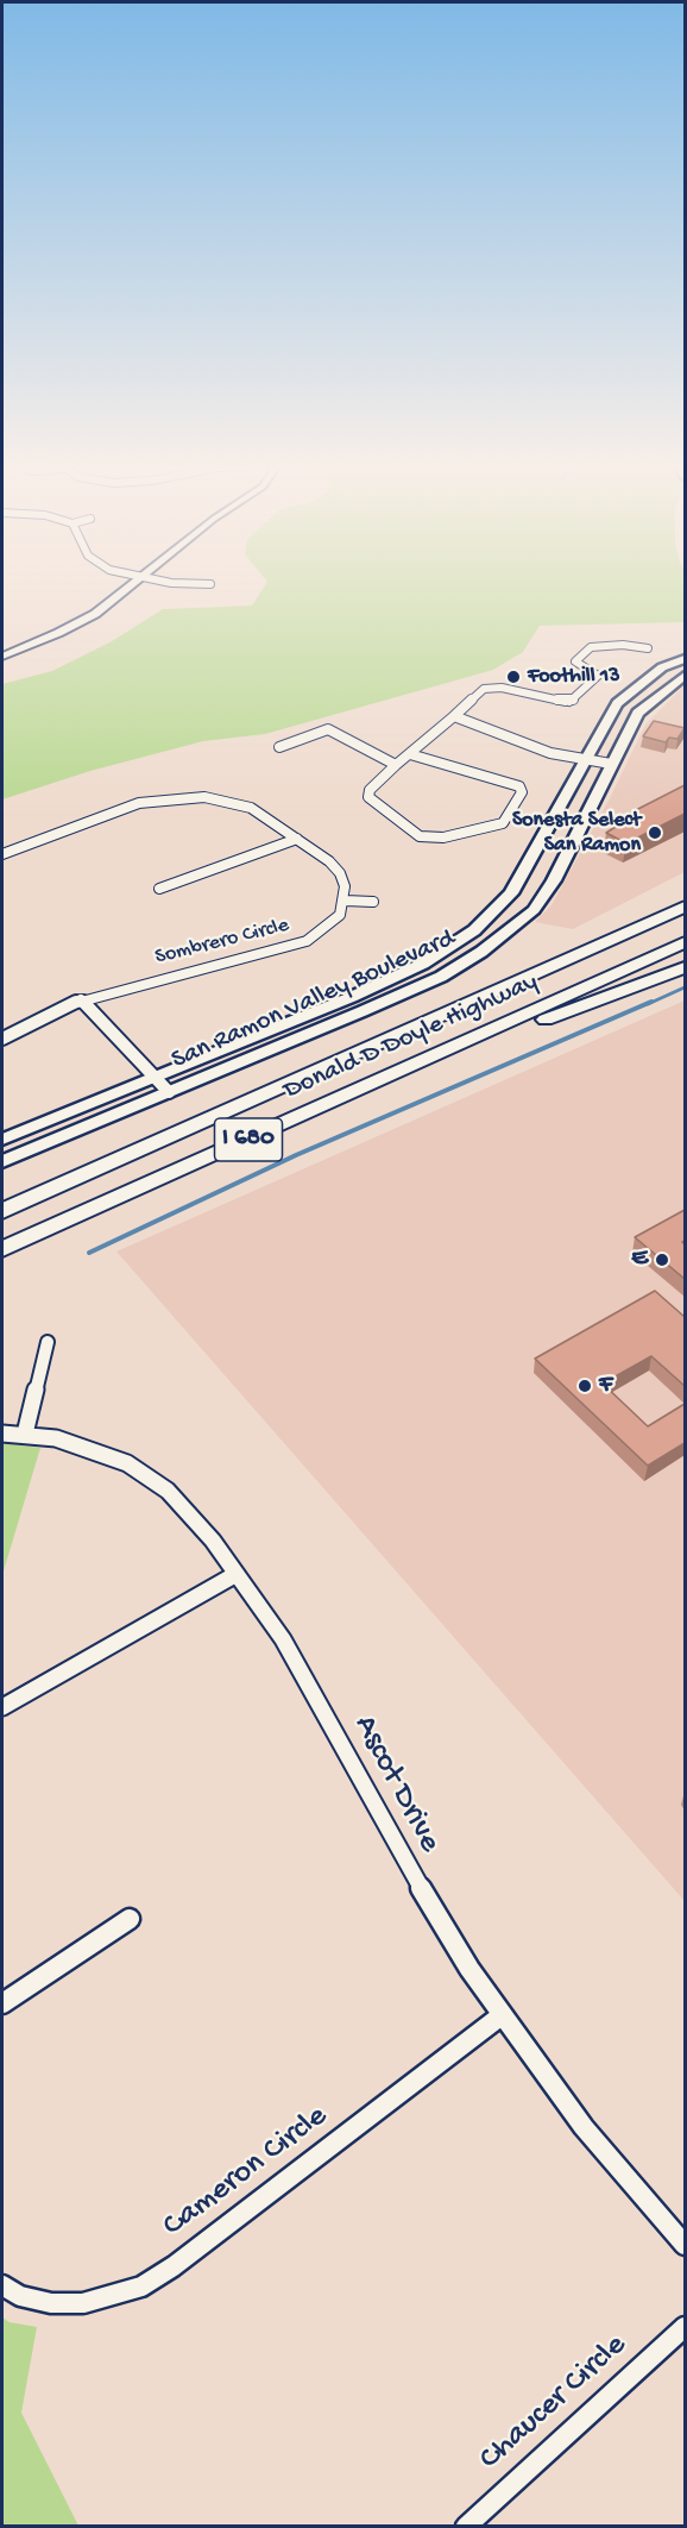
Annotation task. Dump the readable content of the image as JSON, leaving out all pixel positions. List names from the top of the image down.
{
  "streets": {
    "highway": ["Donald D Doyle Highway", "I 680"],
    "main road": ["San Ramon Valley Boulevard"],
    "street": [
      "Sombrero Circle",
      "Ascot Drive",
      "Cameron Circle",
      "Chaucer Circle"
    ]
  },
  "crossings": [
    ["Ascot Drive", "Cameron Circle"]
  ],
  "places": [
    "Foothill 13",
    "Sonesta Select San Ramon",
    "E",
    "F"
  ]
}
